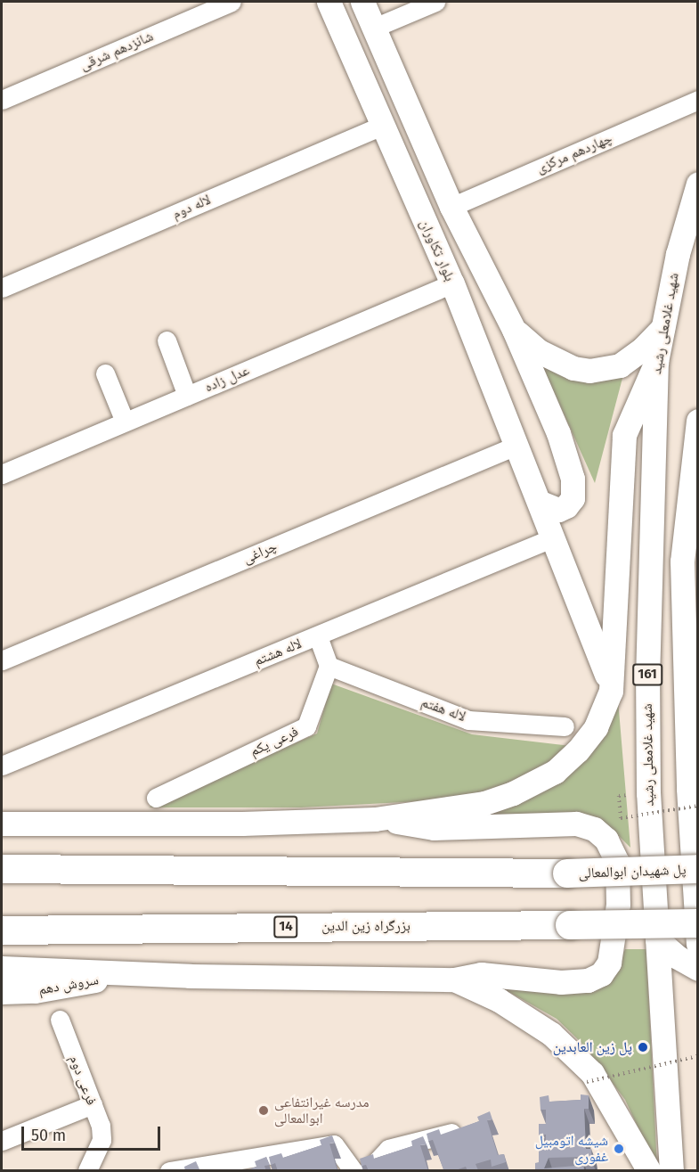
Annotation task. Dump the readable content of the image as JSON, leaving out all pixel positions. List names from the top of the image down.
{
  "streets": {
    "highway": ["پل شهیدان ابوالمعالی", "بزرگراه زین الدین", "14"],
    "main road": [
      "بلوار تکاوران",
      "شهید غلامعلی رشید",
      "161",
      "سروش دهم"
    ],
    "street": [
      "شانزدهم شرقی",
      "چهاردهم مرکزی",
      "لاله دوم",
      "عدل زاده",
      "چراغی",
      "لاله هشتم",
      "لاله هفتم",
      "فرعی یکم",
      "فرعی دوم"
    ]
  },
  "crossings": [
    ["لاله دوم", "بلوار تکاوران"],
    ["بلوار تکاوران", "عدل زاده"],
    ["بلوار تکاوران", "چراغی"],
    ["بلوار تکاوران", "لاله هشتم"],
    ["لاله هفتم", "فرعی یکم"]
  ],
  "places": ["پل زین العابدین", "مدرسه غیرانتفاعی ابوالمعالی", "شیشه اتومبیل غفوری"],
  "scale_bar": "50 m"
}
